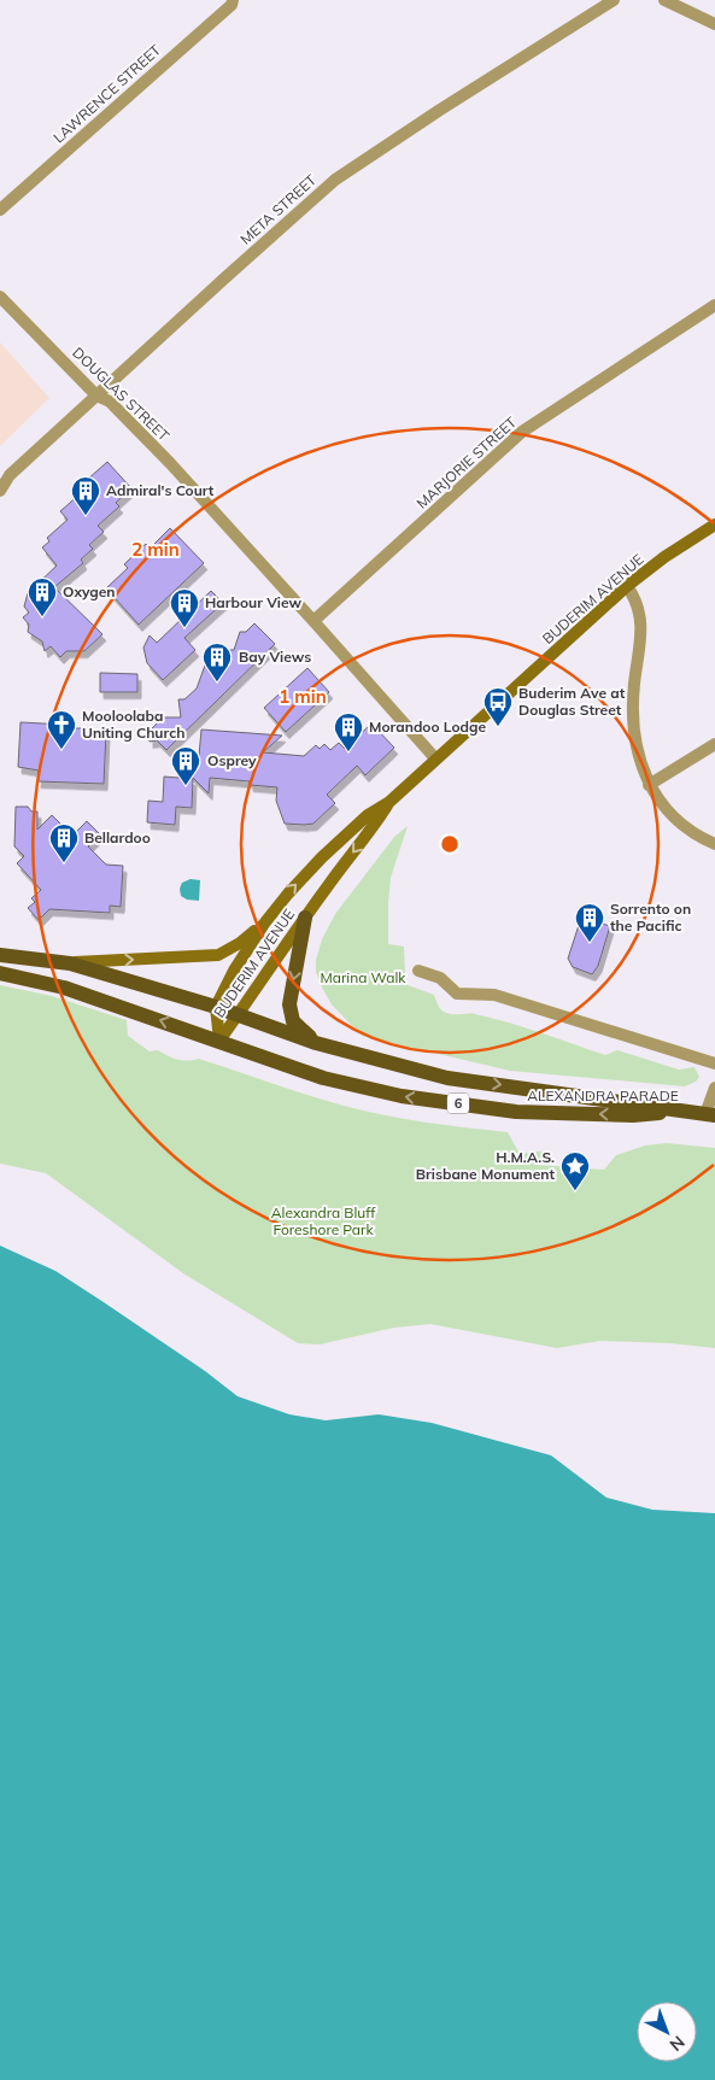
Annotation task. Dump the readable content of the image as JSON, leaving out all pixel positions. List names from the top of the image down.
{
  "streets": {
    "main road": ["BUDERIM AVENUE", "ALEXANDRA PARADE", "6"],
    "street": [
      "LAWRENCE STREET",
      "META STREET",
      "DOUGLAS STREET",
      "MARJORIE STREET"
    ]
  },
  "crossings": [
    ["META STREET", "DOUGLAS STREET"],
    ["DOUGLAS STREET", "MARJORIE STREET"],
    ["DOUGLAS STREET", "BUDERIM AVENUE"],
    ["BUDERIM AVENUE", "ALEXANDRA PARADE"],
    ["BUDERIM AVENUE", "6"],
    ["ALEXANDRA PARADE", "6"]
  ],
  "parks": ["Marina Walk", "Alexandra Bluff Foreshore Park"],
  "places": {
    "building": [
      "Admiral's Court",
      "Oxygen",
      "Harbour View",
      "Bay Views",
      "Morandoo Lodge",
      "Osprey",
      "Bellardoo",
      "Sorrento on the Pacific"
    ],
    "bus stop": ["Buderim Ave at Douglas Street"],
    "church": ["Mooloolaba Uniting Church"],
    "place": ["H.M.A.S. Brisbane Monument"]
  },
  "north": "bottom right",
  "rings": ["2 min", "1 min"]
}
